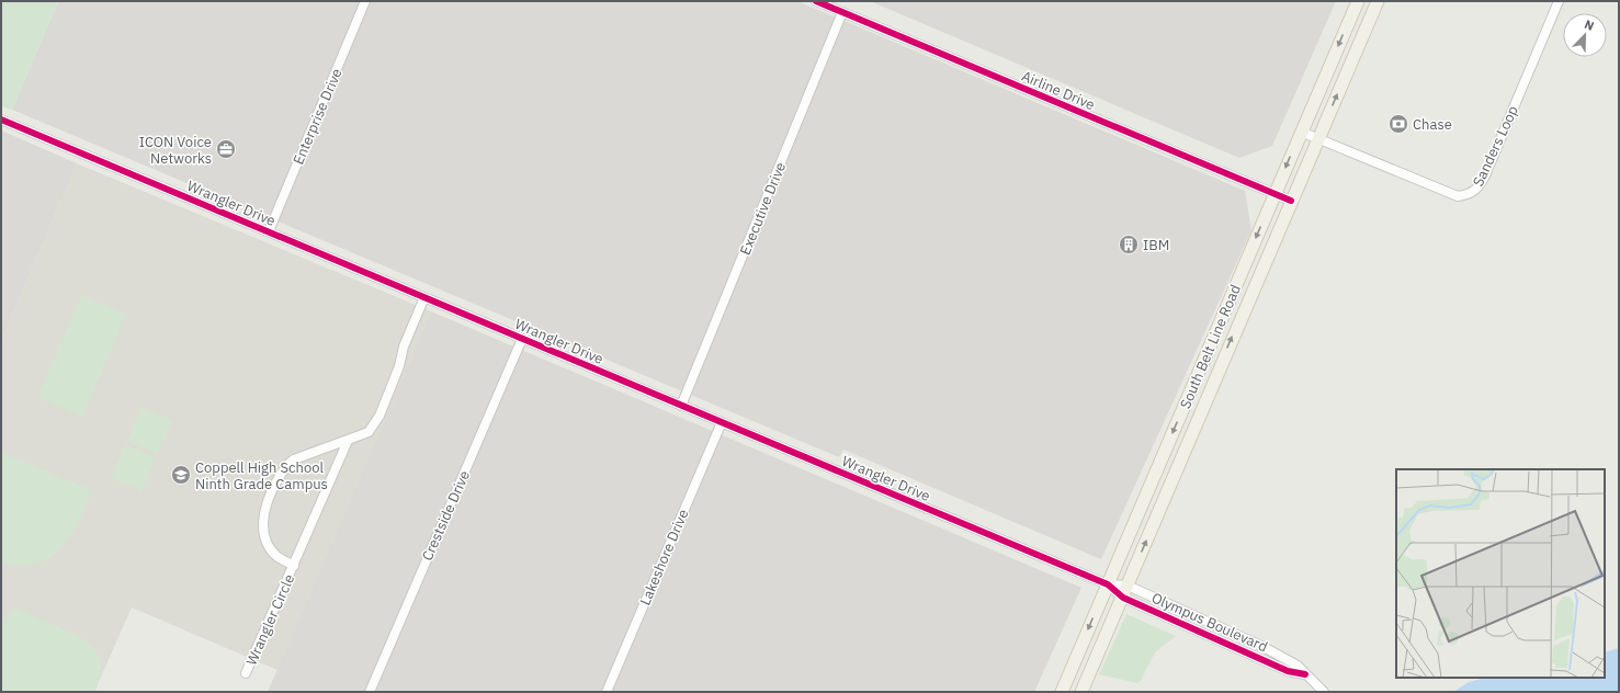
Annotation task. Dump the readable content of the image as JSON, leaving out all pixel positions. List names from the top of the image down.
{
  "streets": {
    "main road": ["South Belt Line Road"],
    "street": [
      "Airline Drive",
      "Enterprise Drive",
      "Sanders Loop",
      "Wrangler Drive",
      "Executive Drive",
      "Crestside Drive",
      "Lakeshore Drive",
      "Wrangler Circle",
      "Olympus Boulevard"
    ]
  },
  "crossings": [
    ["Airline Drive", "Executive Drive"],
    ["Airline Drive", "South Belt Line Road"],
    ["Enterprise Drive", "Wrangler Drive"],
    ["Sanders Loop", "South Belt Line Road"],
    ["Wrangler Drive", "Executive Drive"],
    ["Wrangler Drive", "South Belt Line Road"],
    ["Wrangler Drive", "Crestside Drive"],
    ["Wrangler Drive", "Lakeshore Drive"],
    ["Wrangler Drive", "Olympus Boulevard"],
    ["South Belt Line Road", "Olympus Boulevard"]
  ],
  "places": {
    "bank": ["Chase"],
    "office": ["ICON Voice Networks"],
    "building": ["IBM"],
    "school or university": ["Coppell High School Ninth Grade Campus"]
  },
  "north": "top right"
}
